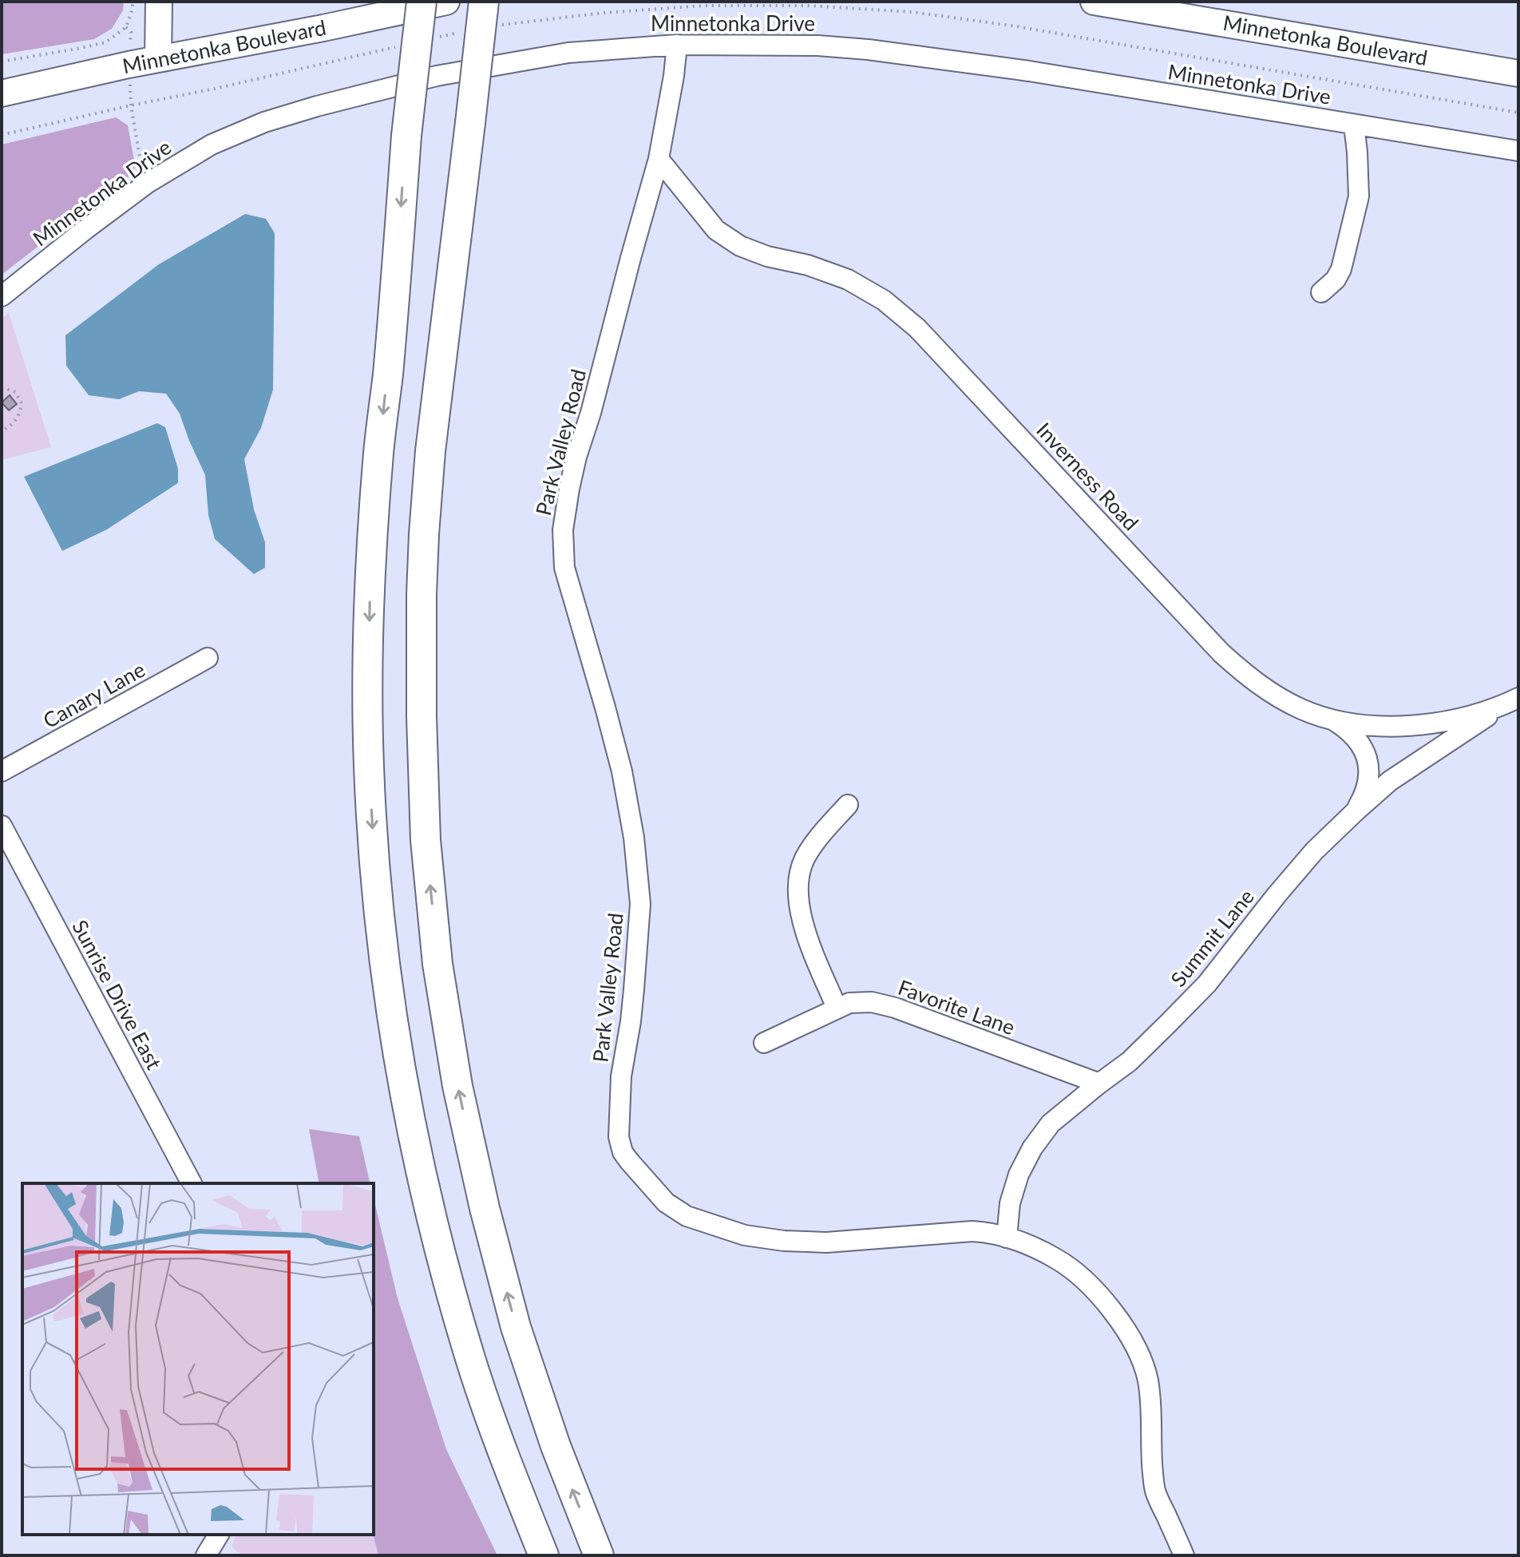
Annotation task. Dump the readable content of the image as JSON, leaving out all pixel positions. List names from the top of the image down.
{
  "streets": {
    "main road": ["Minnetonka Boulevard"],
    "street": [
      "Minnetonka Drive",
      "Park Valley Road",
      "Inverness Road",
      "Canary Lane",
      "Summit Lane",
      "Sunrise Drive East",
      "Favorite Lane"
    ]
  },
  "crossings": [
    ["Minnetonka Drive", "Park Valley Road"],
    ["Park Valley Road", "Inverness Road"],
    ["Park Valley Road", "Summit Lane"],
    ["Inverness Road", "Summit Lane"],
    ["Summit Lane", "Favorite Lane"]
  ]
}
